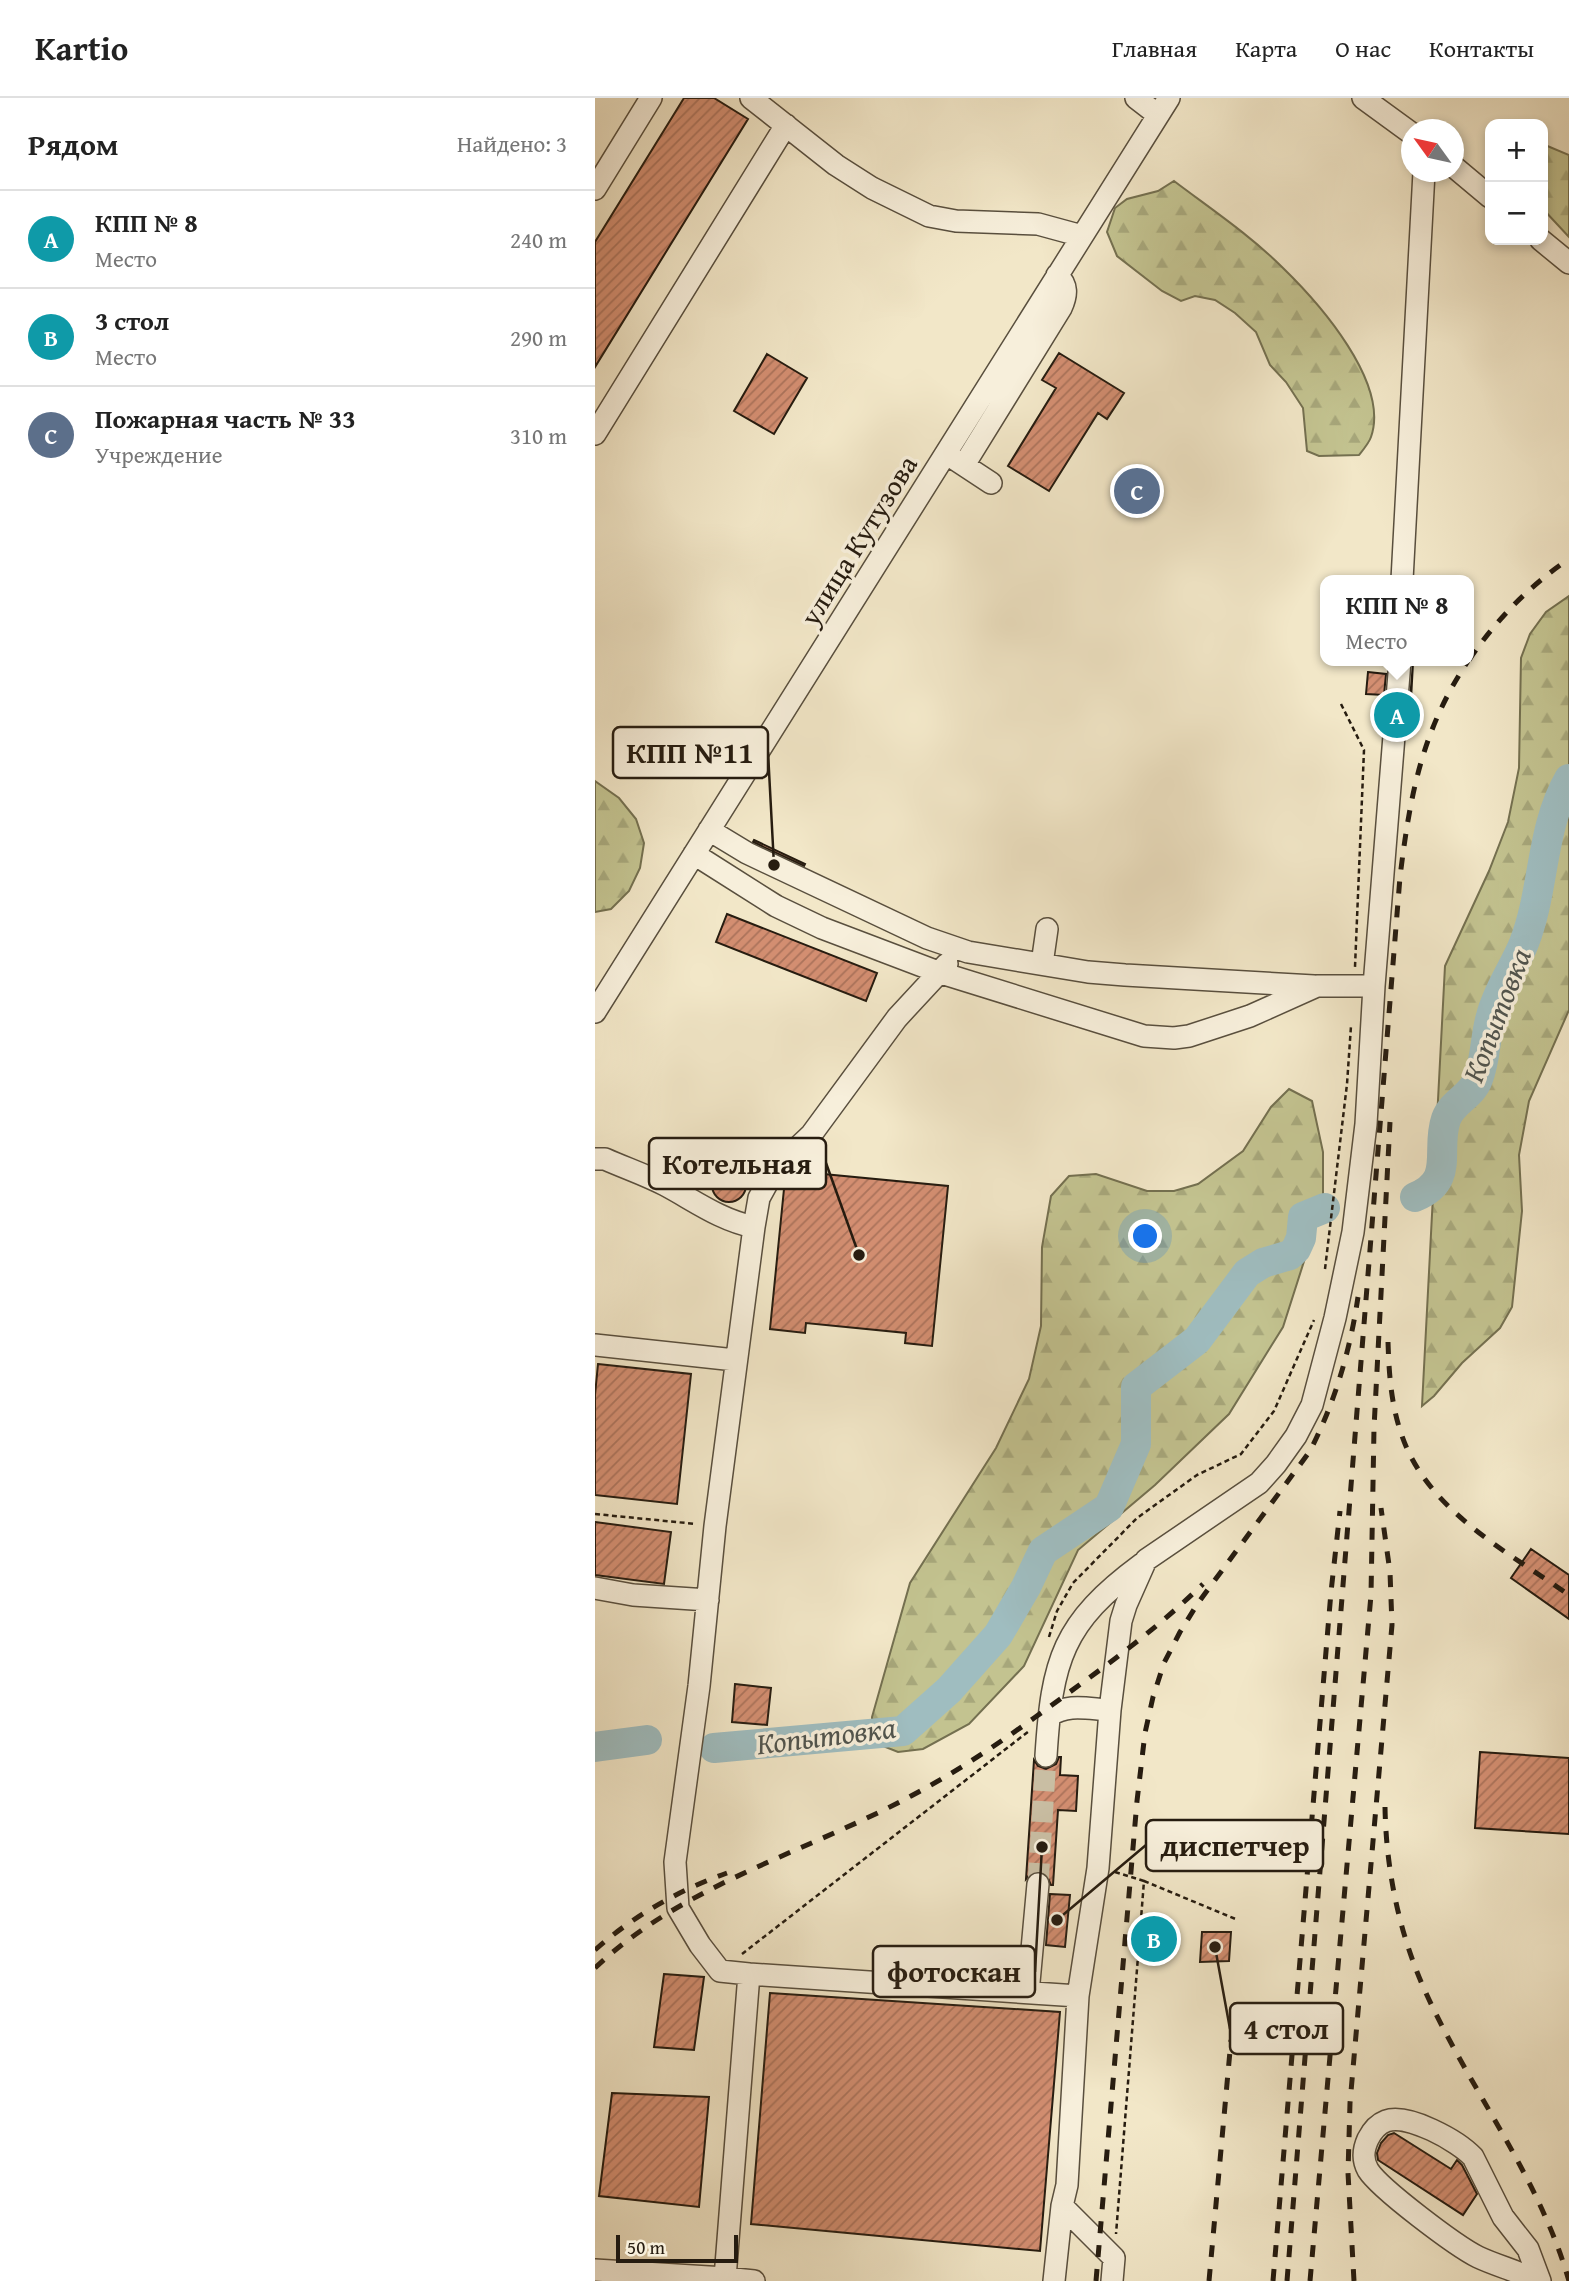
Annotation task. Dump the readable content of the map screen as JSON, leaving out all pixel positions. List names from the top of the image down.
{
  "streets": {
    "street": ["улица Кутузова"]
  },
  "water": ["Копытовка"],
  "places": [
    "КПП №11",
    "Котельная",
    "фотоскан",
    "диспетчер",
    "4 стол"
  ],
  "scale_bar": "50 m",
  "north": "top left",
  "page": {
    "header": "Kartio",
    "nav": [
      "Главная",
      "Карта",
      "О нас",
      "Контакты"
    ],
    "heading": ["Рядом", "Найдено: 3"],
    "map_buttons": ["+", "−"],
    "list": [
      {
        "mark": "A",
        "name": "КПП № 8",
        "note": "Место",
        "value": "240 m"
      },
      {
        "mark": "B",
        "name": "3 стол",
        "note": "Место",
        "value": "290 m"
      },
      {
        "mark": "C",
        "name": "Пожарная часть № 33",
        "note": "Учреждение",
        "value": "310 m"
      }
    ],
    "pins": ["C", "A", "B"],
    "popup": ["КПП № 8", "Место"],
    "scale": "50 m"
  }
}
